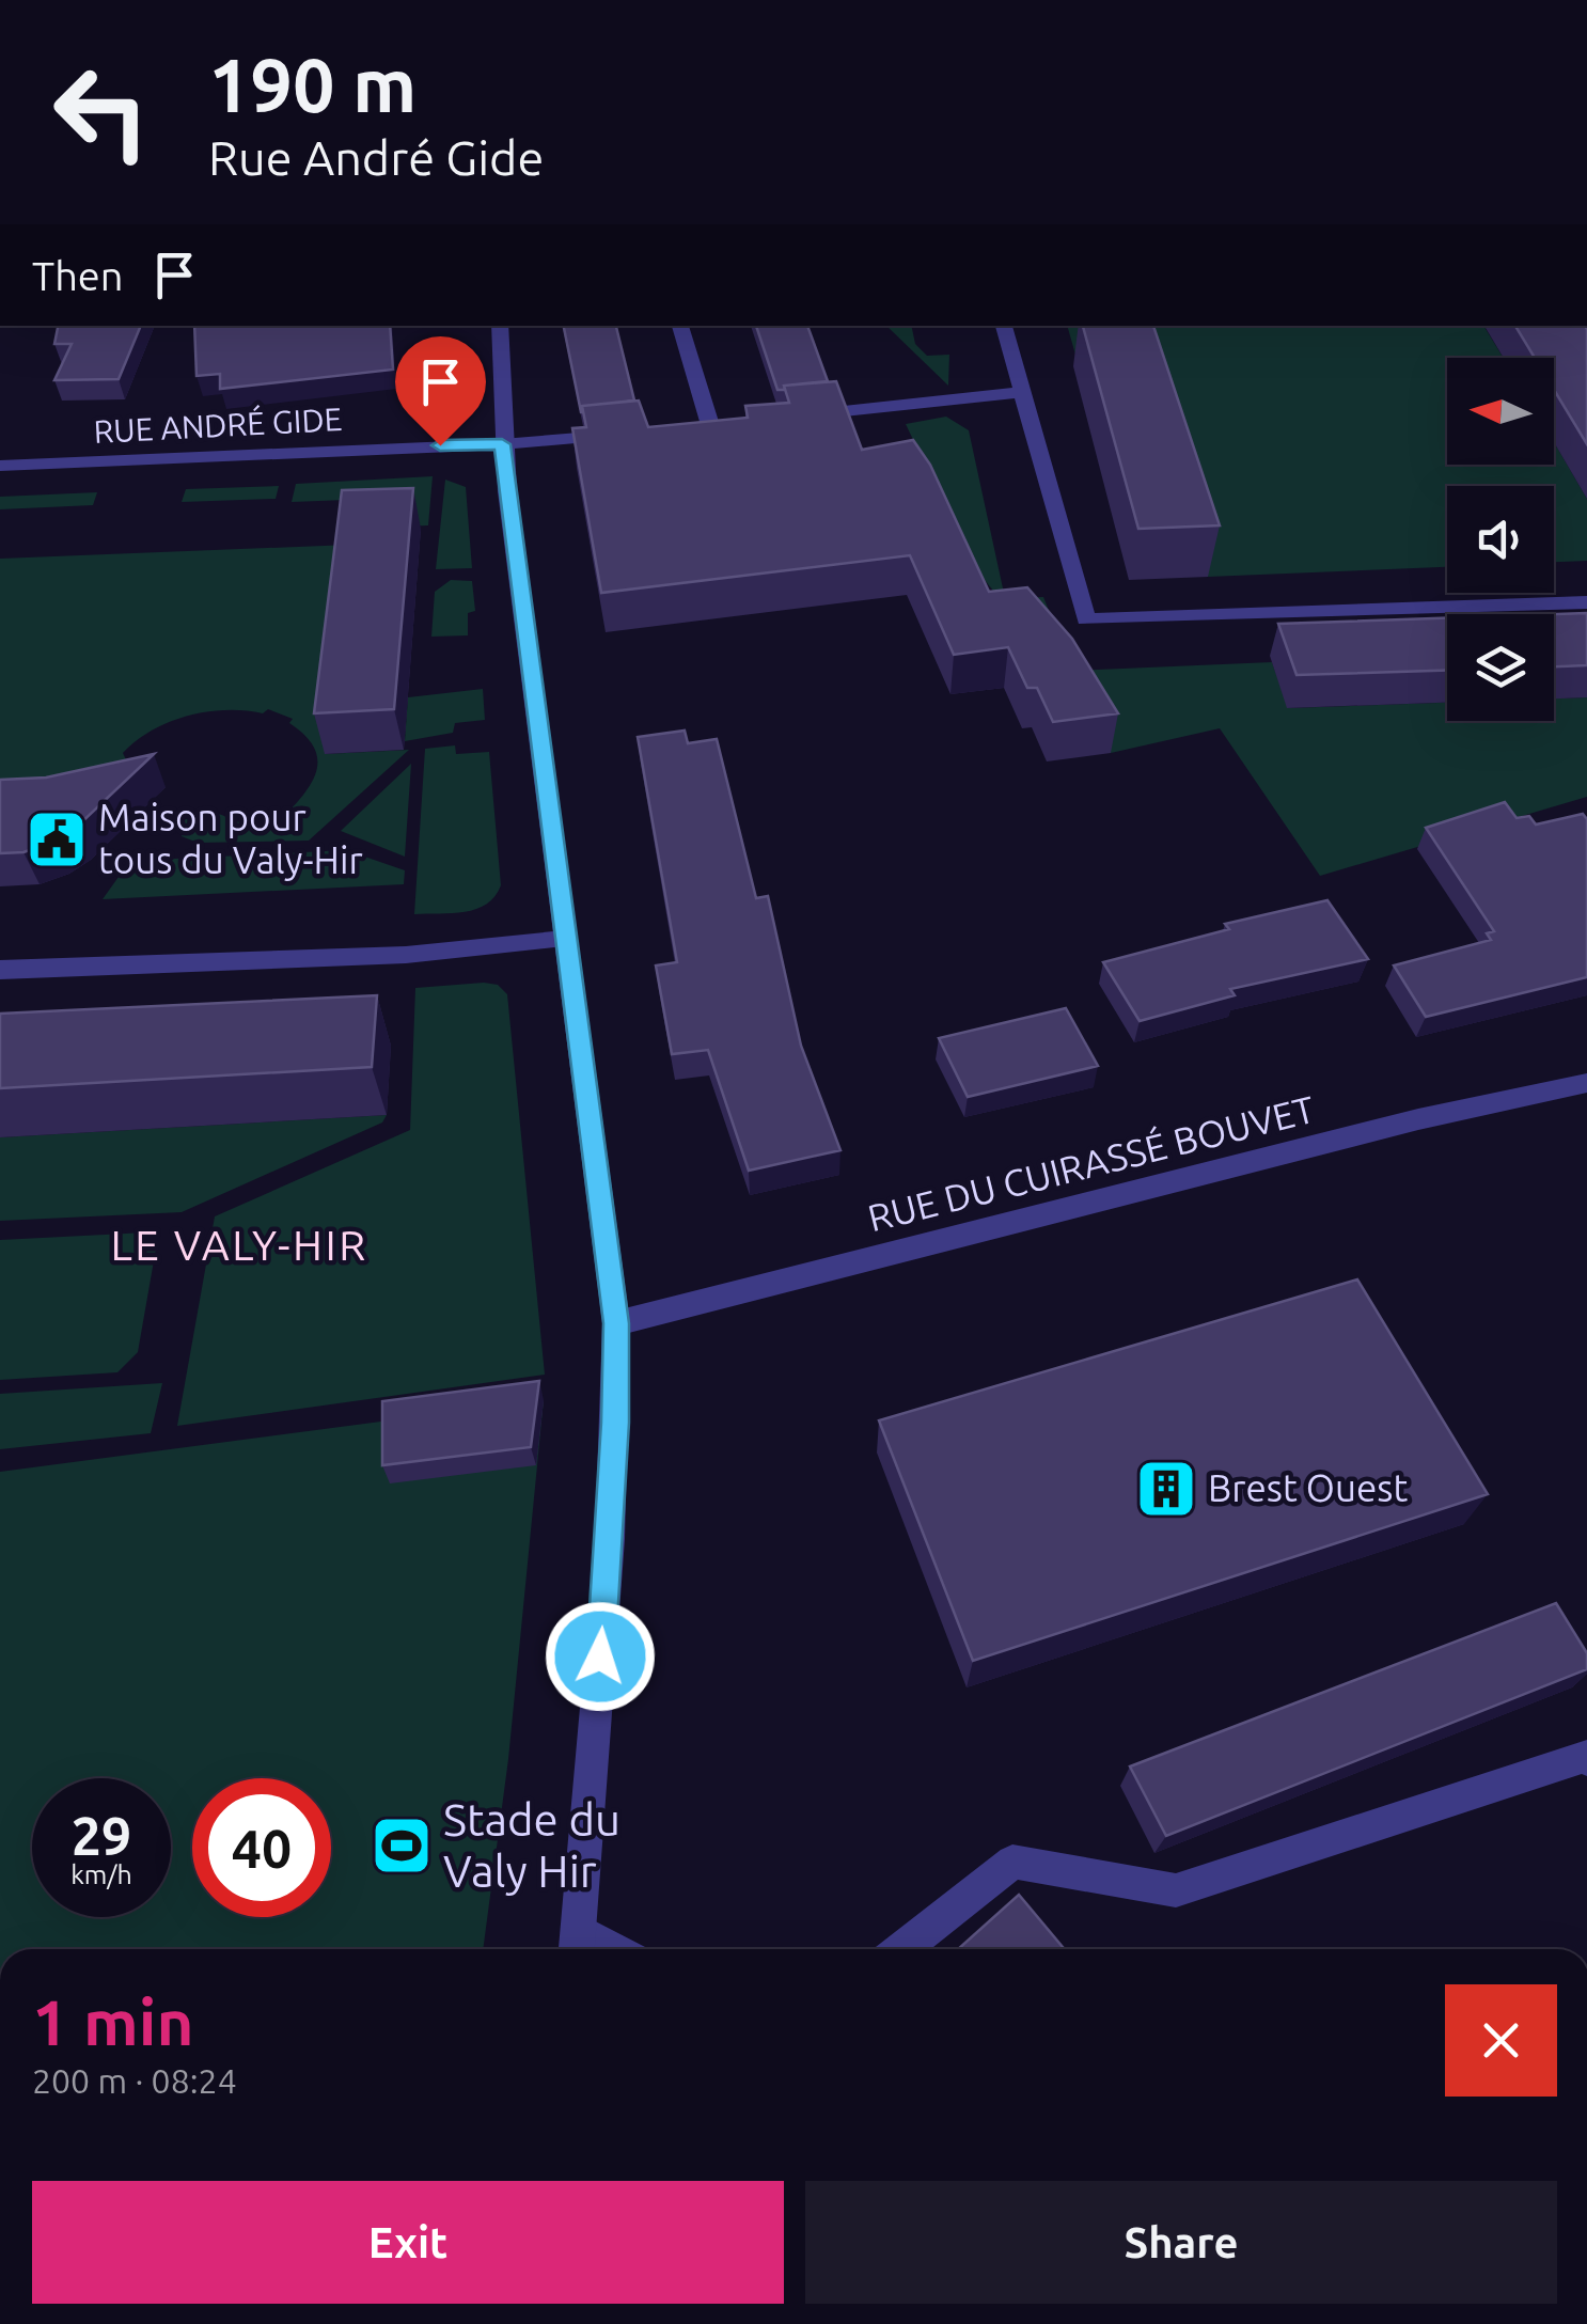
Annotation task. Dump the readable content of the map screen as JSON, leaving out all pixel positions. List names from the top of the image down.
{
  "streets": {
    "street": ["RUE ANDRÉ GIDE", "RUE DU CUIRASSÉ BOUVET"]
  },
  "districts": ["LE VALY-HIR"],
  "places": {
    "public building": ["Maison pour tous du Valy-Hir"],
    "building": ["Brest Ouest"],
    "sports": ["Stade du Valy Hir"]
  },
  "north": "left",
  "page": {
    "turn": ["190 m", "Rue André Gide"],
    "then": "Then",
    "speed": "29 km/h",
    "limit": "40",
    "heading": ["1 min", "200 m · 08:24"],
    "buttons": ["Exit", "Share"]
  }
}
